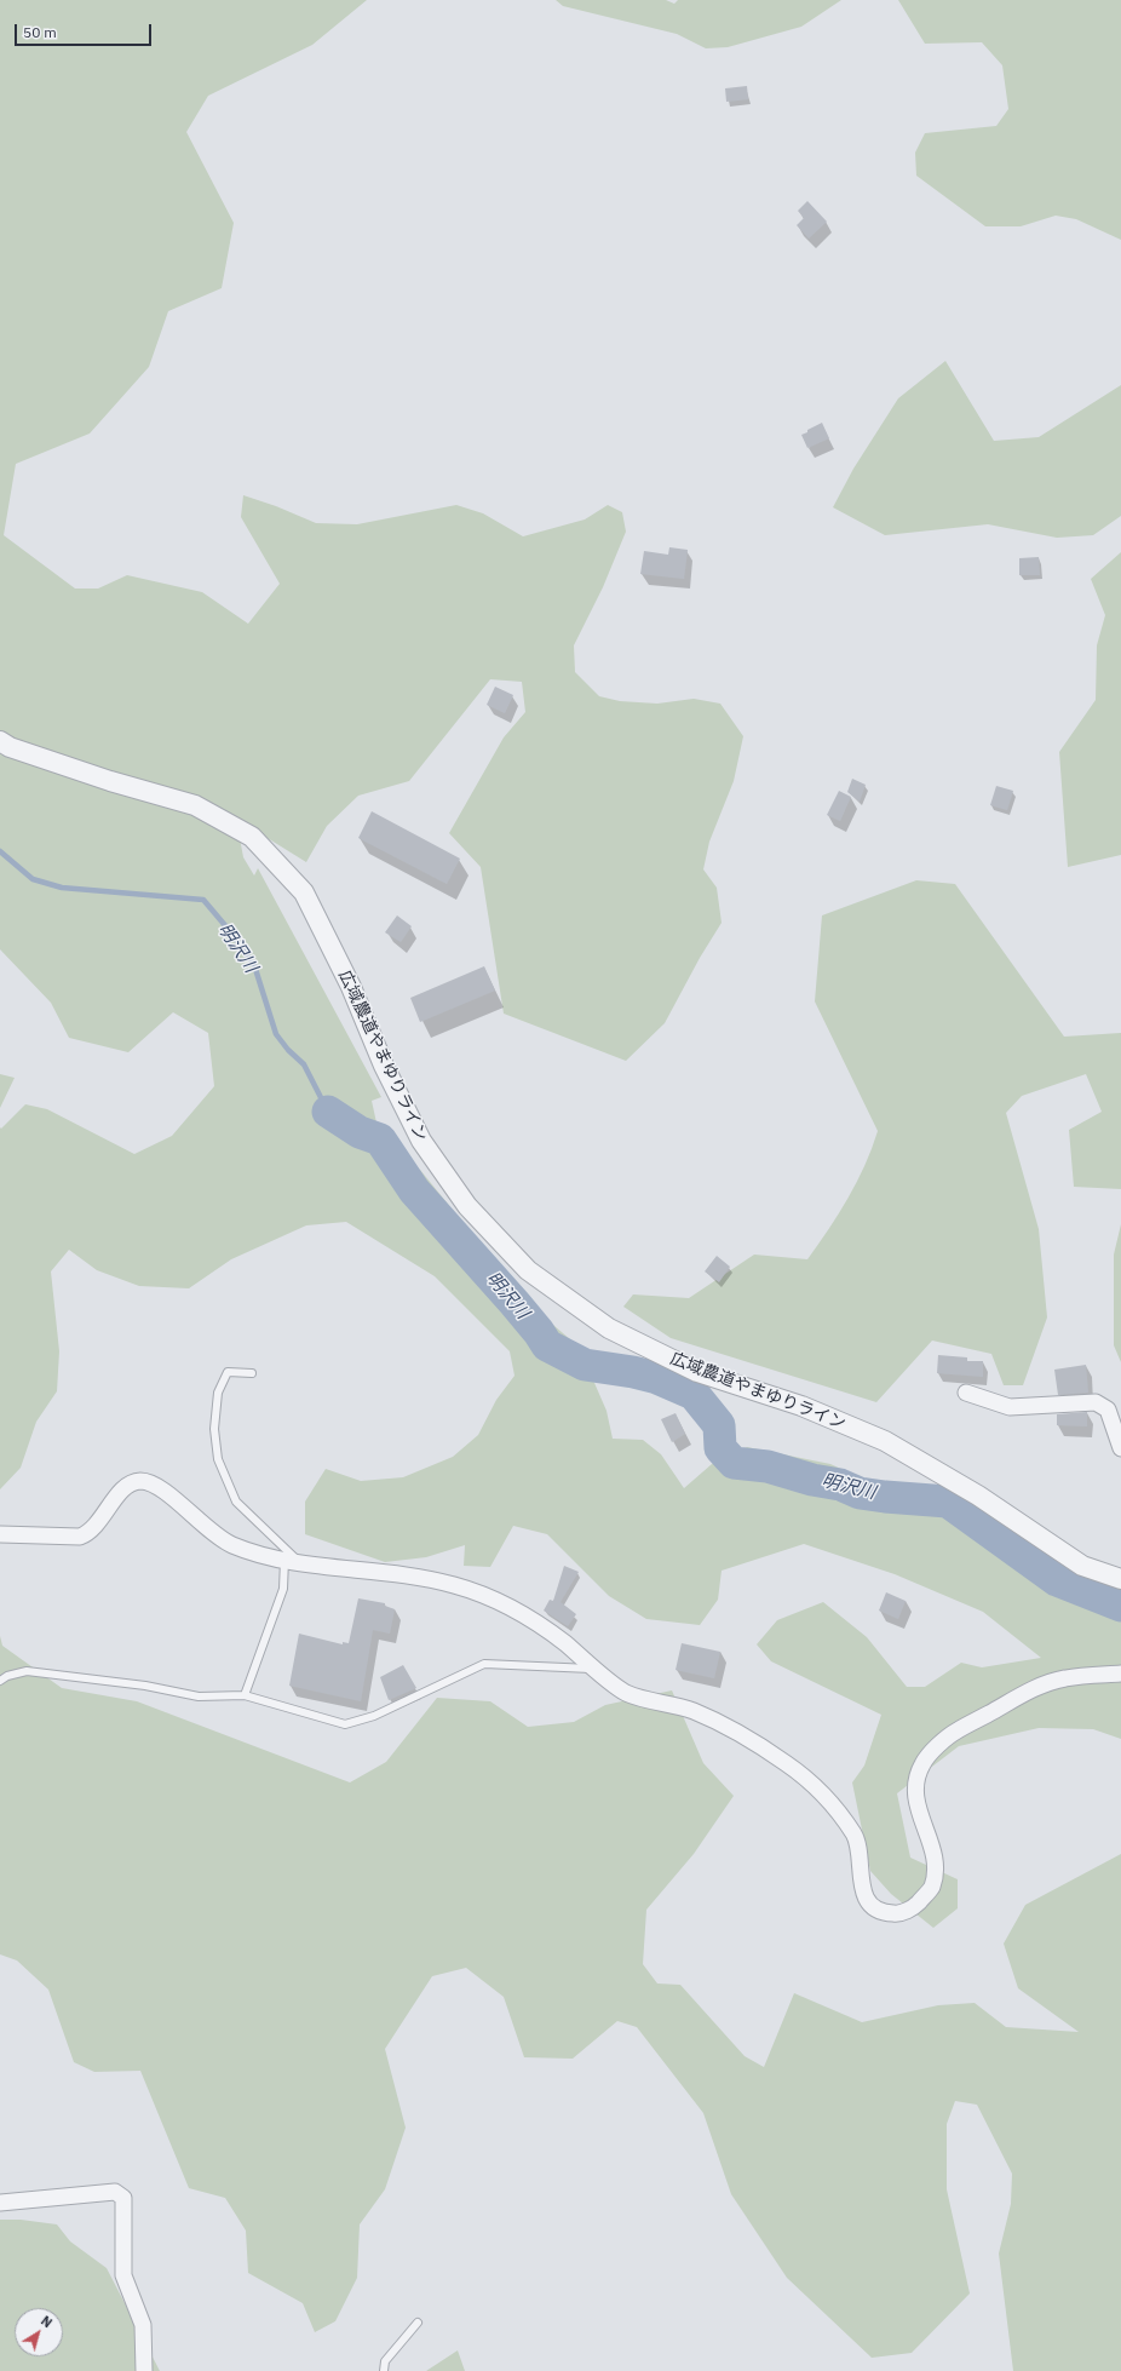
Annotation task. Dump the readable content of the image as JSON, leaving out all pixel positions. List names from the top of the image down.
{
  "streets": {
    "street": ["広域農道やまゆりライン"]
  },
  "water": ["明沢川"],
  "scale_bar": "50 m",
  "north": "top right"
}
